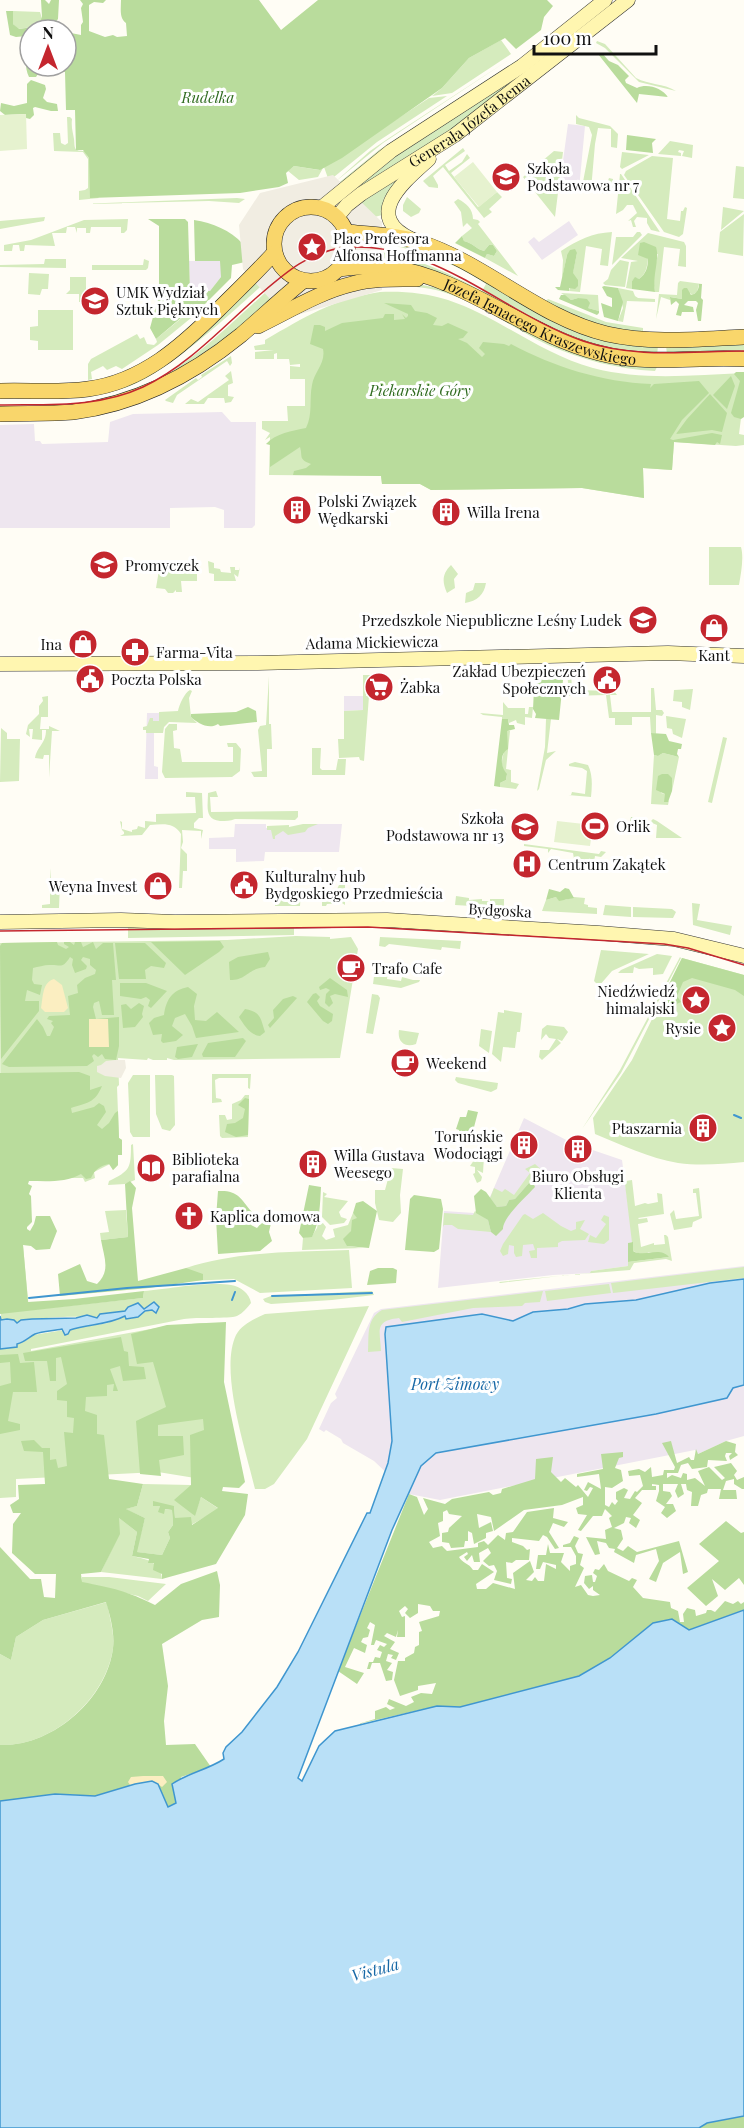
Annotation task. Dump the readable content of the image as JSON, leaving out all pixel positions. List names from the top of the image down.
{
  "streets": {
    "main road": ["Józefa Ignacego Kraszewskiego"],
    "street": ["Generała Józefa Bema", "Adama Mickiewicza", "Bydgoska"]
  },
  "crossings": [
    ["Generała Józefa Bema", "Józefa Ignacego Kraszewskiego"]
  ],
  "water": ["Port Zimowy", "Vistula"],
  "parks": ["Rudelka", "Piekarskie Góry"],
  "places": {
    "school or university": [
      "Szkoła Podstawowa nr 7",
      "UMK Wydział Sztuk Pięknych",
      "Promyczek",
      "Przedszkole Niepubliczne Leśny Ludek",
      "Szkoła Podstawowa nr 13"
    ],
    "place": ["Plac Profesora Alfonsa Hoffmanna", "Niedźwiedź himalajski", "Rysie"],
    "building": [
      "Polski Związek Wędkarski",
      "Willa Irena",
      "Ptaszarnia",
      "Toruńskie Wodociągi",
      "Biuro Obsługi Klienta",
      "Willa Gustava Weesego"
    ],
    "shop": ["Kant", "Ina", "Weyna Invest"],
    "pharmacy": ["Farma-Vita"],
    "public building": ["Poczta Polska", "Zakład Ubezpieczeń Społecznych", "Kulturalny hub Bydgoskiego Przedmieścia"],
    "supermarket": ["Żabka"],
    "sports": ["Orlik"],
    "hospital": ["Centrum Zakątek"],
    "cafe": ["Trafo Cafe", "Weekend"],
    "library": ["Biblioteka parafialna"],
    "church": ["Kaplica domowa"]
  },
  "scale_bar": "100 m",
  "north": "top"
}
